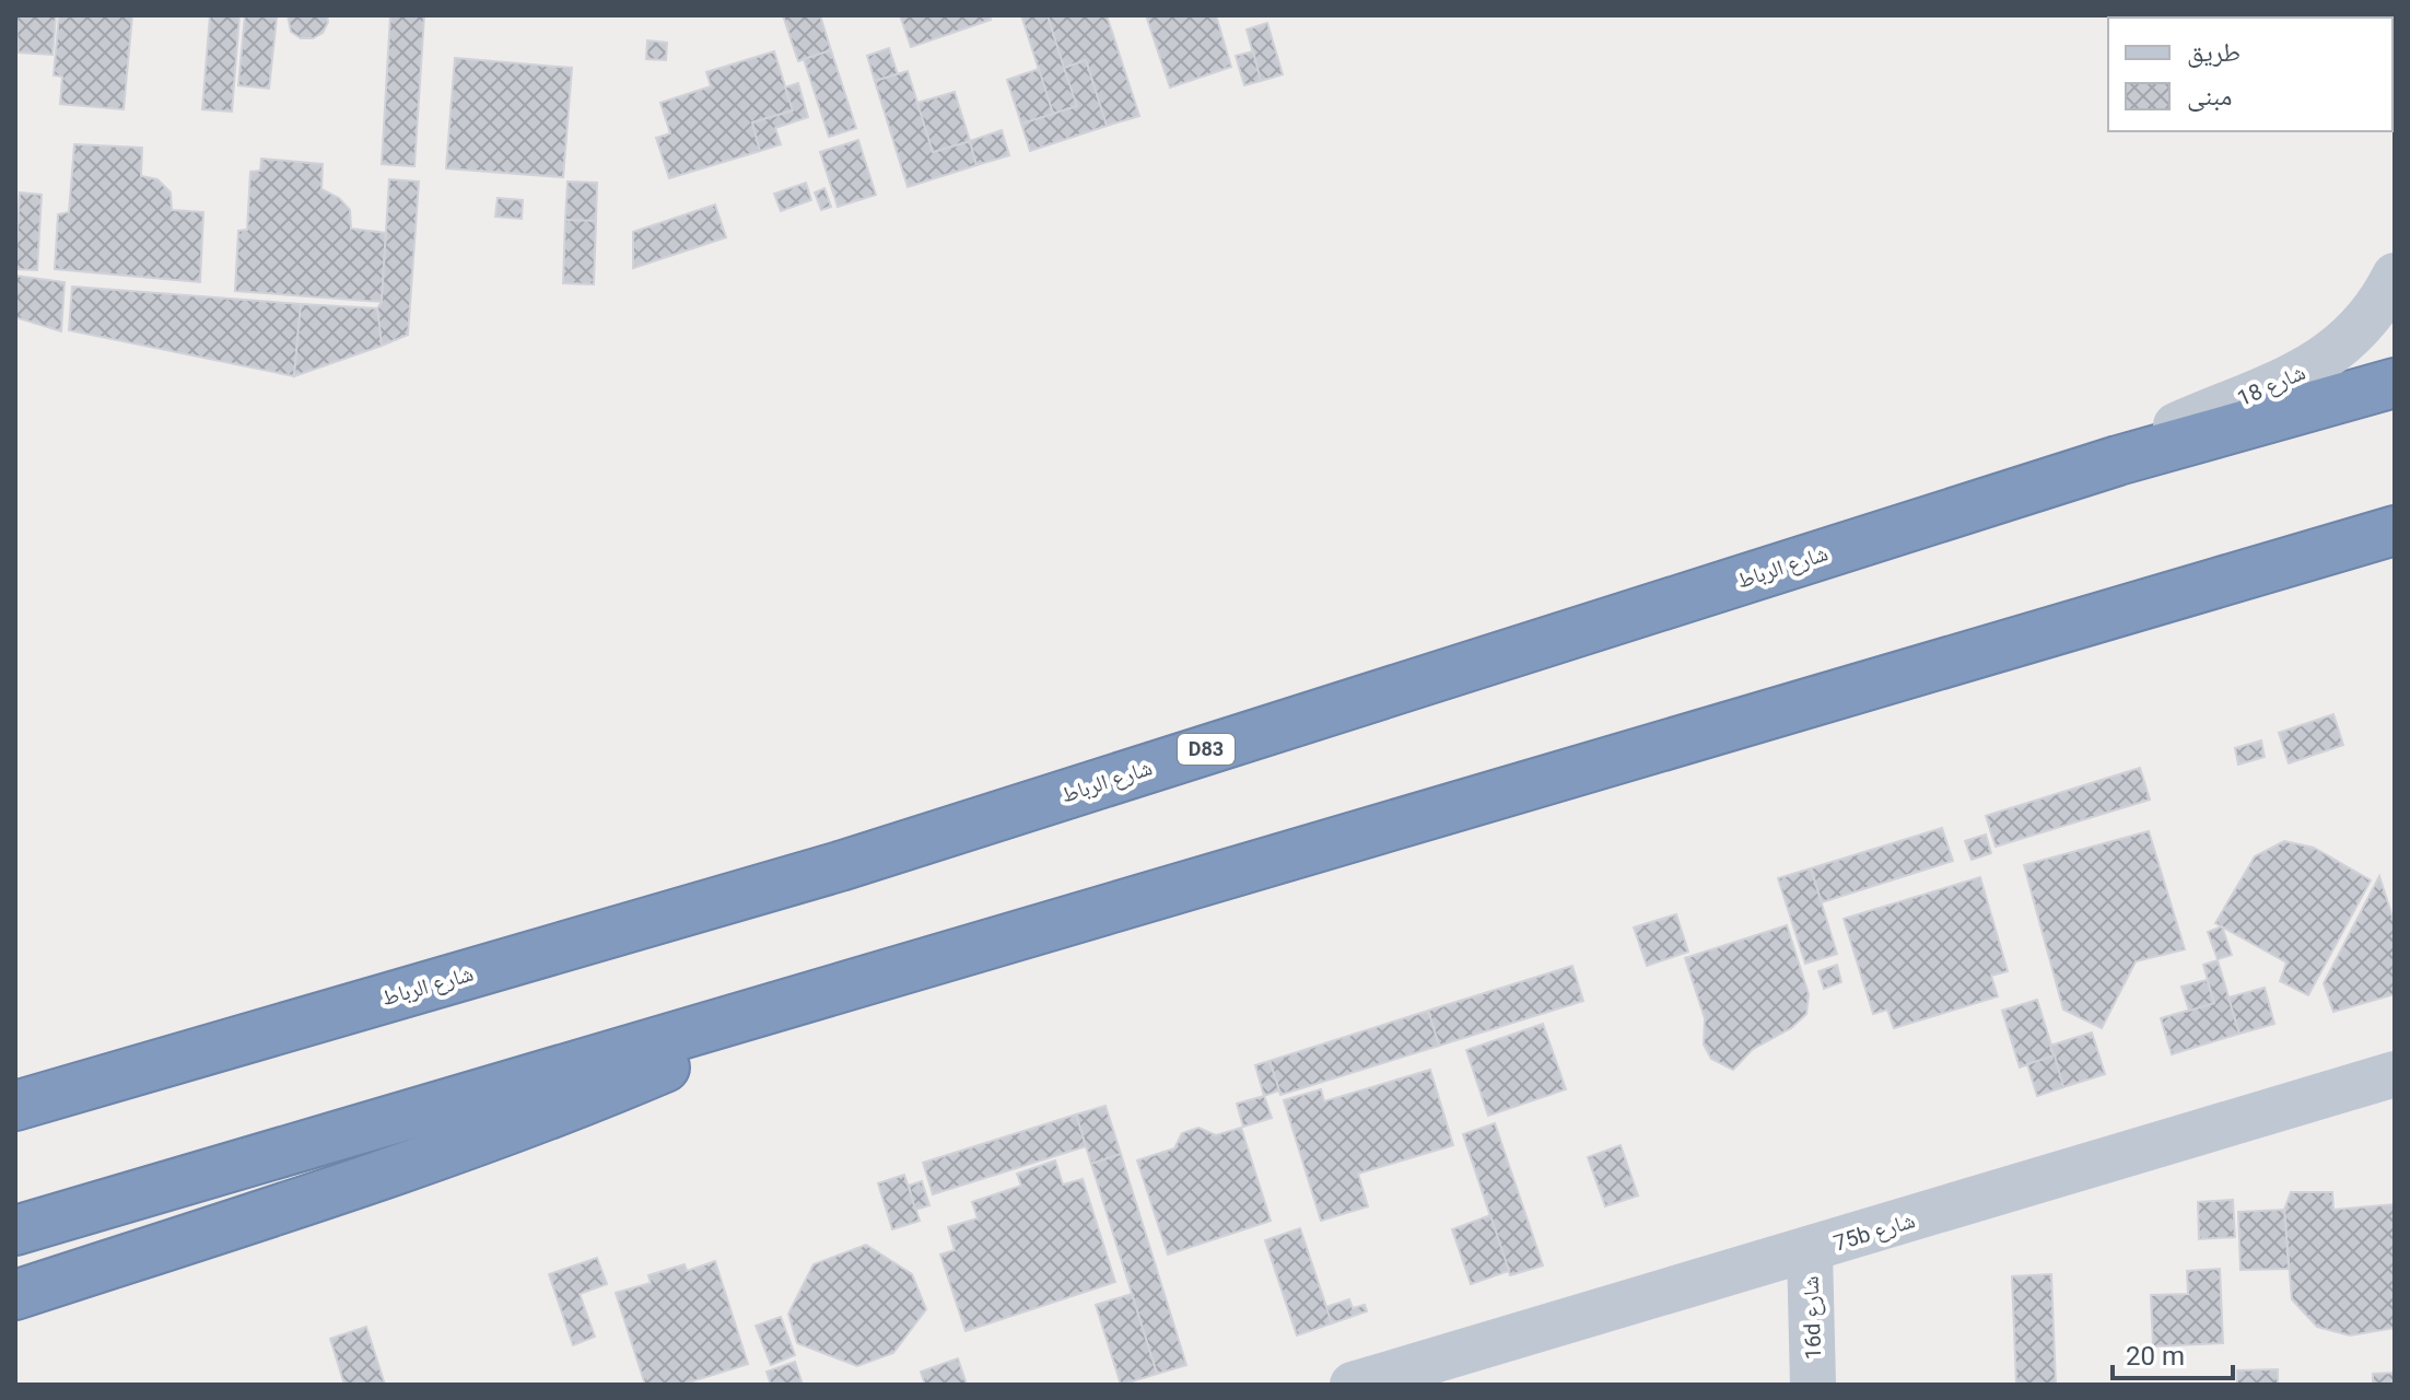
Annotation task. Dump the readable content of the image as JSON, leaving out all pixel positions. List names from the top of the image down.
{
  "streets": {
    "highway": ["شارع الرباط", "D83"],
    "street": ["شارع 18", "75b شارع", "16d شارع"]
  },
  "crossings": [
    ["شارع 18", "شارع الرباط"],
    ["75b شارع", "16d شارع"]
  ],
  "legend": ["طريق", "مبنى"],
  "scale_bar": "20 m"
}
